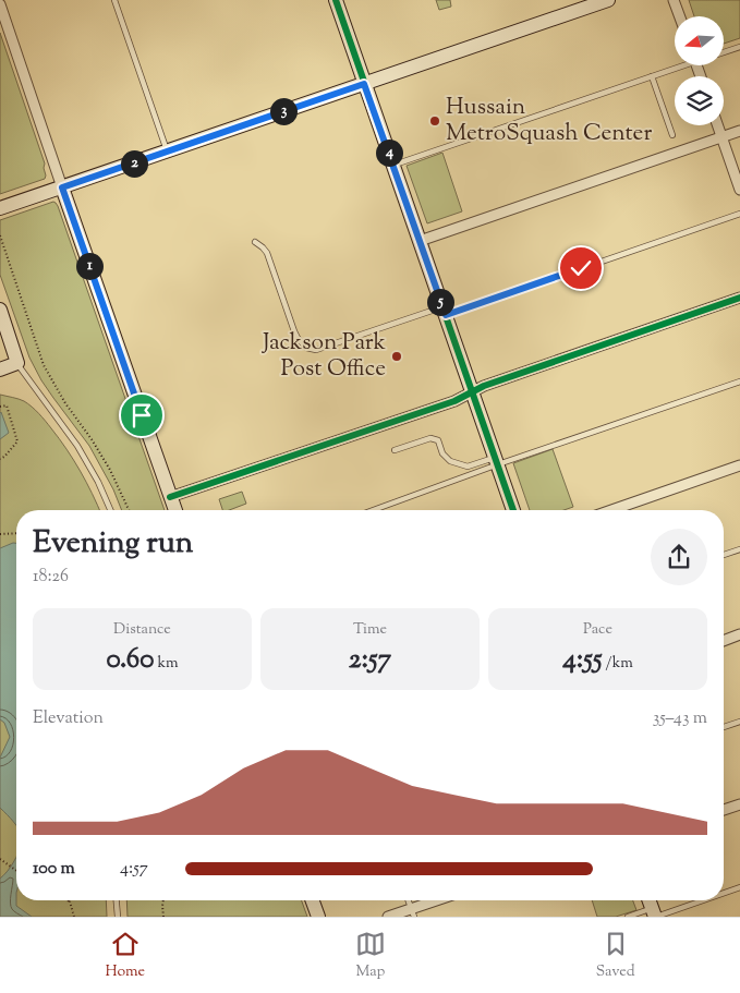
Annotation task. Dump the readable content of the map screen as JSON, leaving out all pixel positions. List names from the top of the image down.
{
  "places": ["Hussain MetroSquash Center", "Jackson Park Post Office"],
  "north": "left",
  "page": {
    "pins": [
      "3",
      "4",
      "2",
      "1",
      "5"
    ],
    "heading": ["Evening run", "18:26"],
    "stats": [
      ["Distance", "0.60 km"],
      ["Time", "2:57"],
      ["Pace", "4:55 /km"]
    ],
    "chart": ["Elevation", "35–43 m"],
    "list": [
      {
        "name": "100 m",
        "note": "4:57"
      }
    ],
    "tabs": ["Home", "Map", "Saved"]
  }
}
